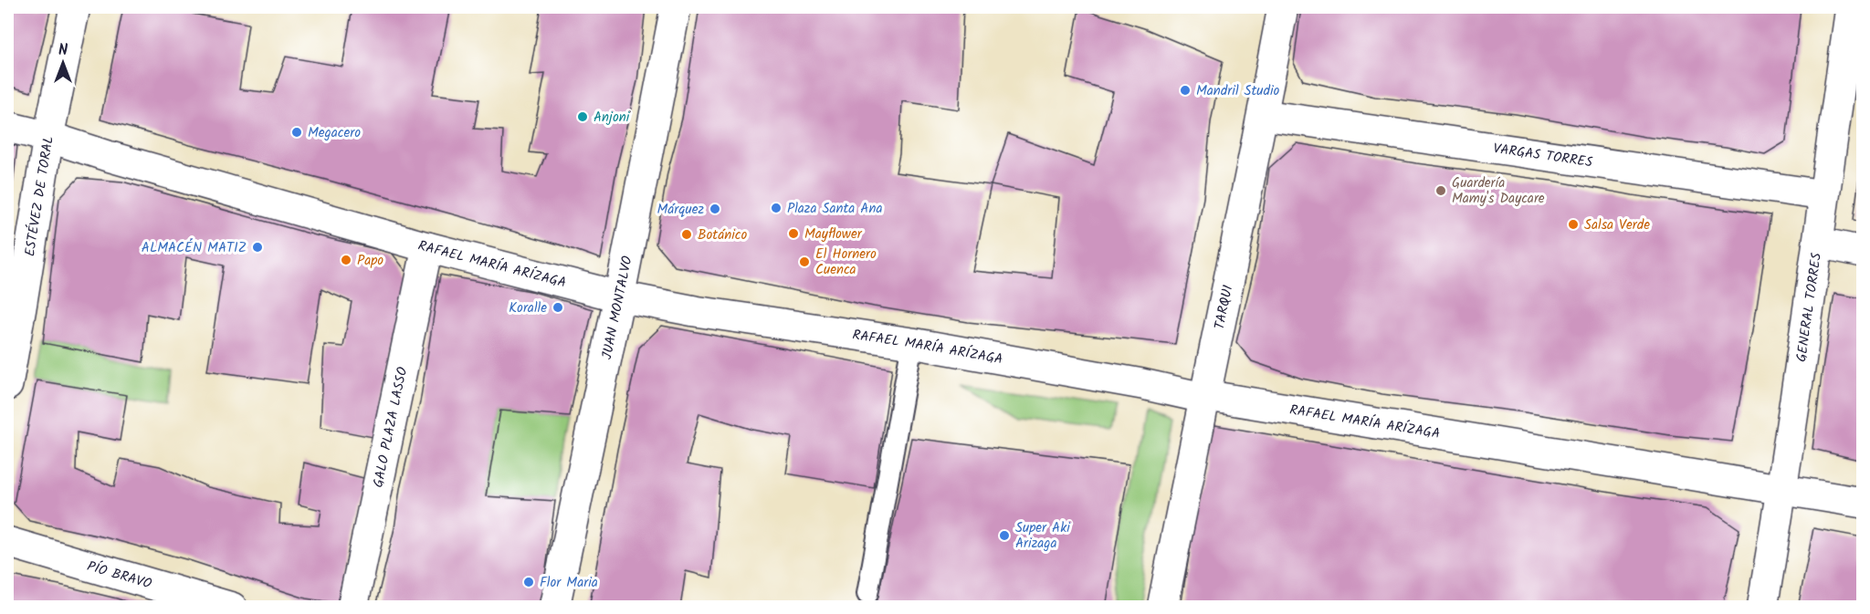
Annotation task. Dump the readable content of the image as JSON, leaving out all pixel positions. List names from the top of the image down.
{
  "streets": {
    "street": [
      "VARGAS TORRES",
      "ESTÉVEZ DE TORAL",
      "RAFAEL MARÍA ARÍZAGA",
      "TARQUI",
      "JUAN MONTALVO",
      "GENERAL TORRES",
      "GALO PLAZA LASSO",
      "PÍO BRAVO"
    ]
  },
  "crossings": [
    ["VARGAS TORRES", "TARQUI"],
    ["VARGAS TORRES", "GENERAL TORRES"],
    ["ESTÉVEZ DE TORAL", "RAFAEL MARÍA ARÍZAGA"],
    ["RAFAEL MARÍA ARÍZAGA", "TARQUI"],
    ["RAFAEL MARÍA ARÍZAGA", "JUAN MONTALVO"],
    ["RAFAEL MARÍA ARÍZAGA", "GENERAL TORRES"],
    ["RAFAEL MARÍA ARÍZAGA", "GALO PLAZA LASSO"]
  ],
  "places": [
    "Mandril Studio",
    "Anjoni",
    "Megacero",
    "Guardería Mamy's Daycare",
    "Plaza Santa Ana",
    "Márquez",
    "Salsa Verde",
    "Mayflower",
    "Botánico",
    "ALMACÉN MATIZ",
    "Papo",
    "El Hornero Cuenca",
    "Koralle",
    "Super Aki Arizaga",
    "Flor Maria"
  ],
  "north": "top"
}
